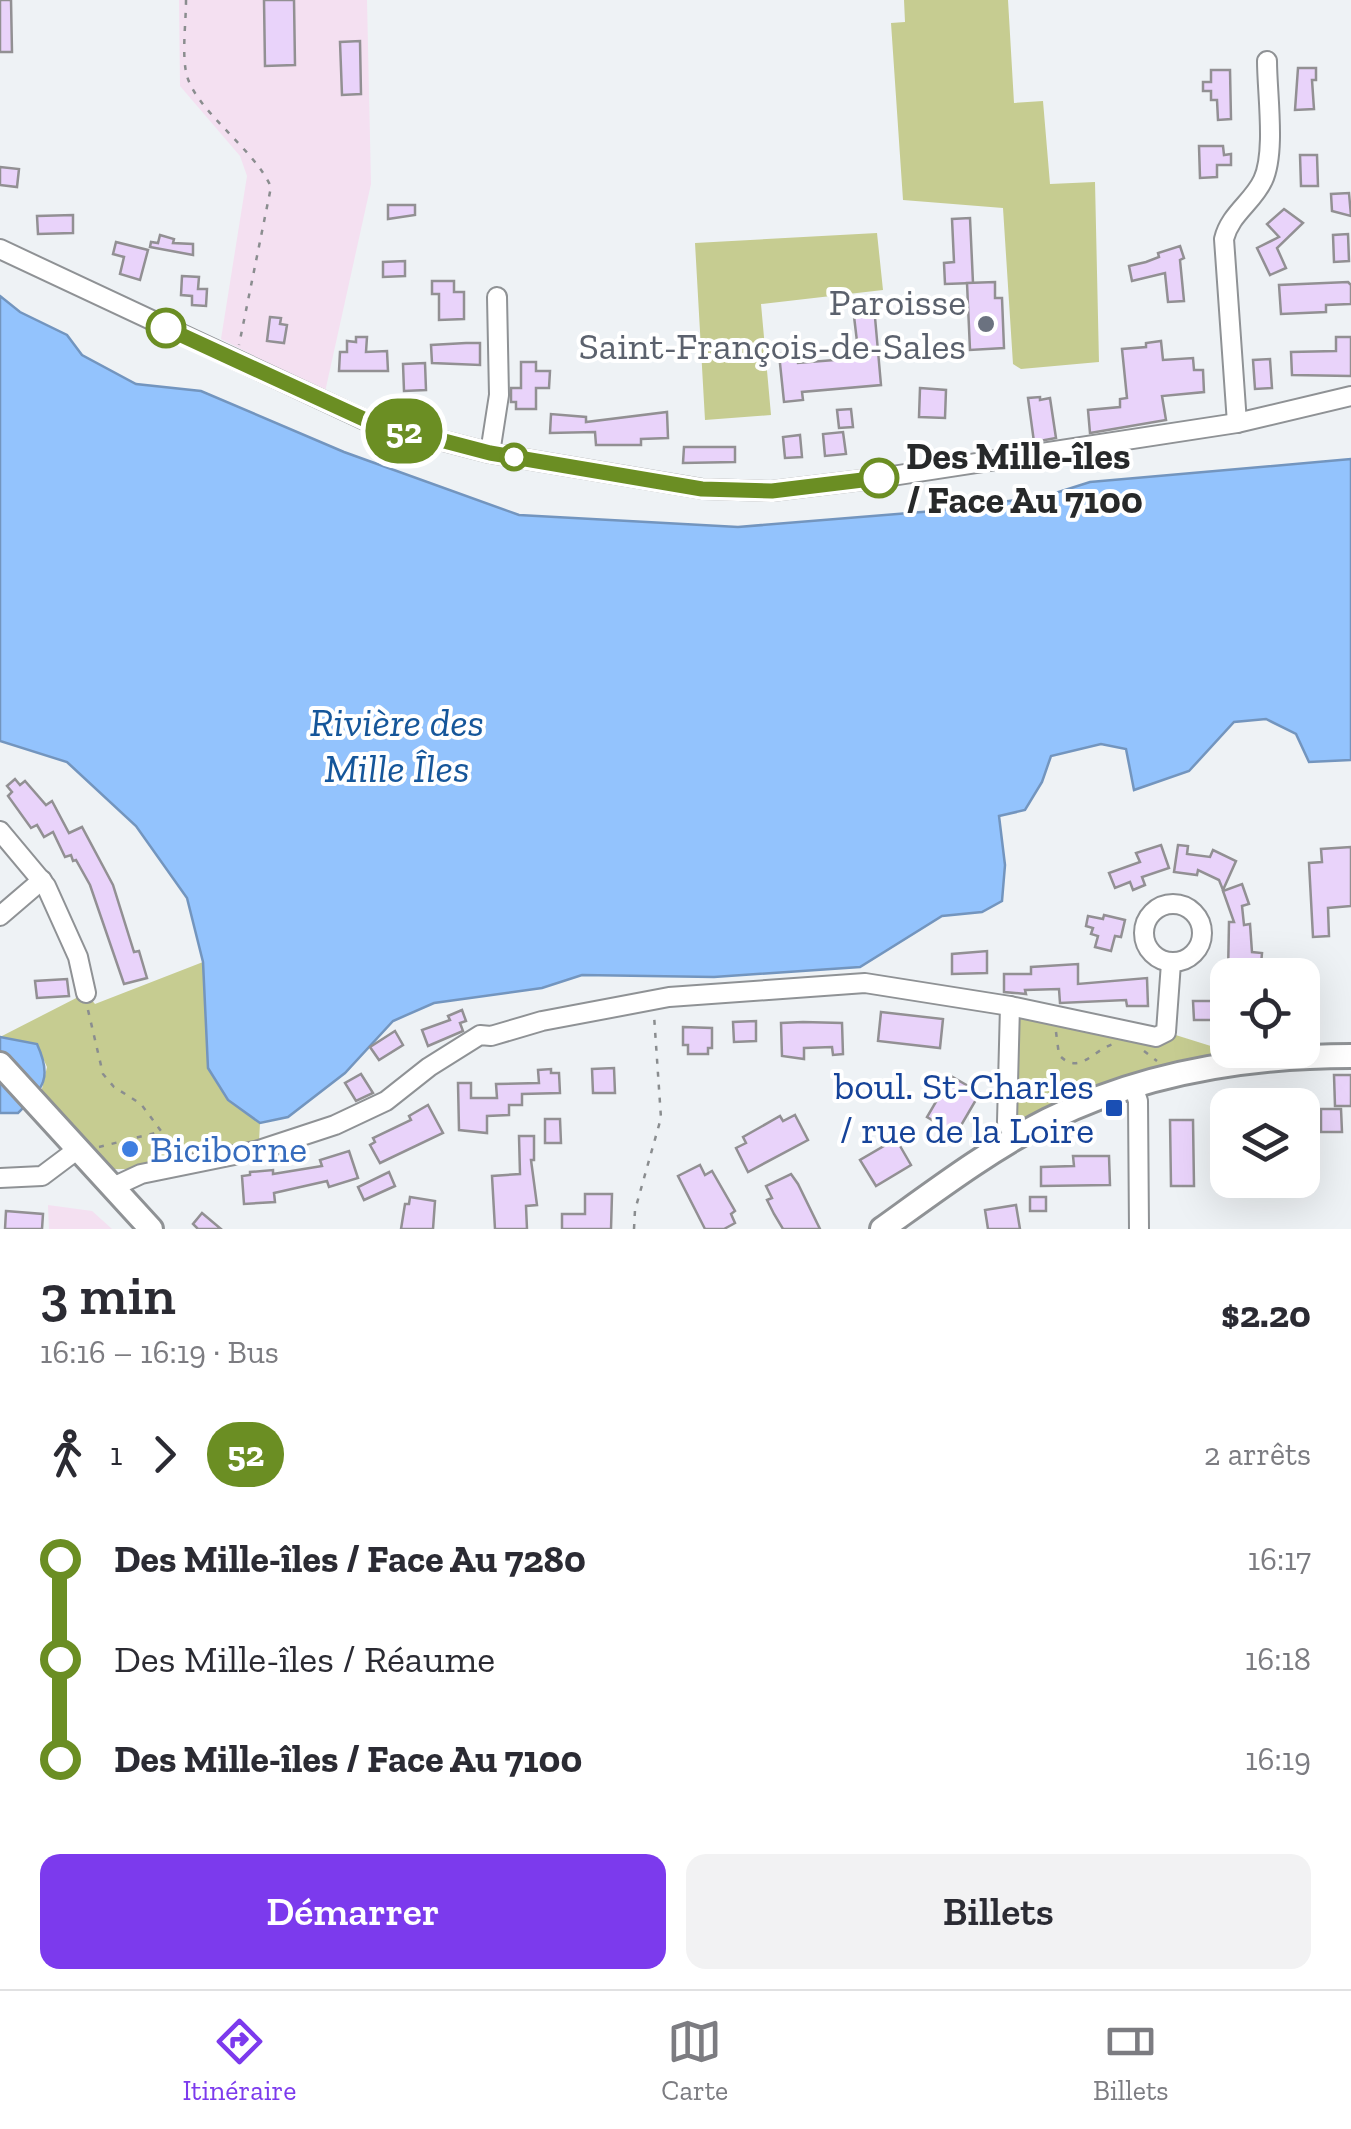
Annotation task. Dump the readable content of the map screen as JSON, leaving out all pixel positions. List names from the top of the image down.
{
  "water": ["Rivière des Mille Îles"],
  "places": {
    "other": ["Paroisse Saint-François-de-Sales", "Des Mille-îles / Face Au 7100", "Biciborne"],
    "transit": ["boul. St-Charles / rue de la Loire"]
  },
  "lines": ["bus line 52"],
  "page": {
    "on_map": "52",
    "heading": ["3 min", "16:16 – 16:19 · Bus", "$2.20"],
    "legs": ["1", "52", "2 arrêts"],
    "list": [
      {
        "name": "Des Mille-îles / Face Au 7280",
        "value": "16:17"
      },
      {
        "name": "Des Mille-îles / Réaume",
        "value": "16:18"
      },
      {
        "name": "Des Mille-îles / Face Au 7100",
        "value": "16:19"
      }
    ],
    "buttons": ["Démarrer", "Billets"],
    "tabs": ["Itinéraire", "Carte", "Billets"]
  }
}
